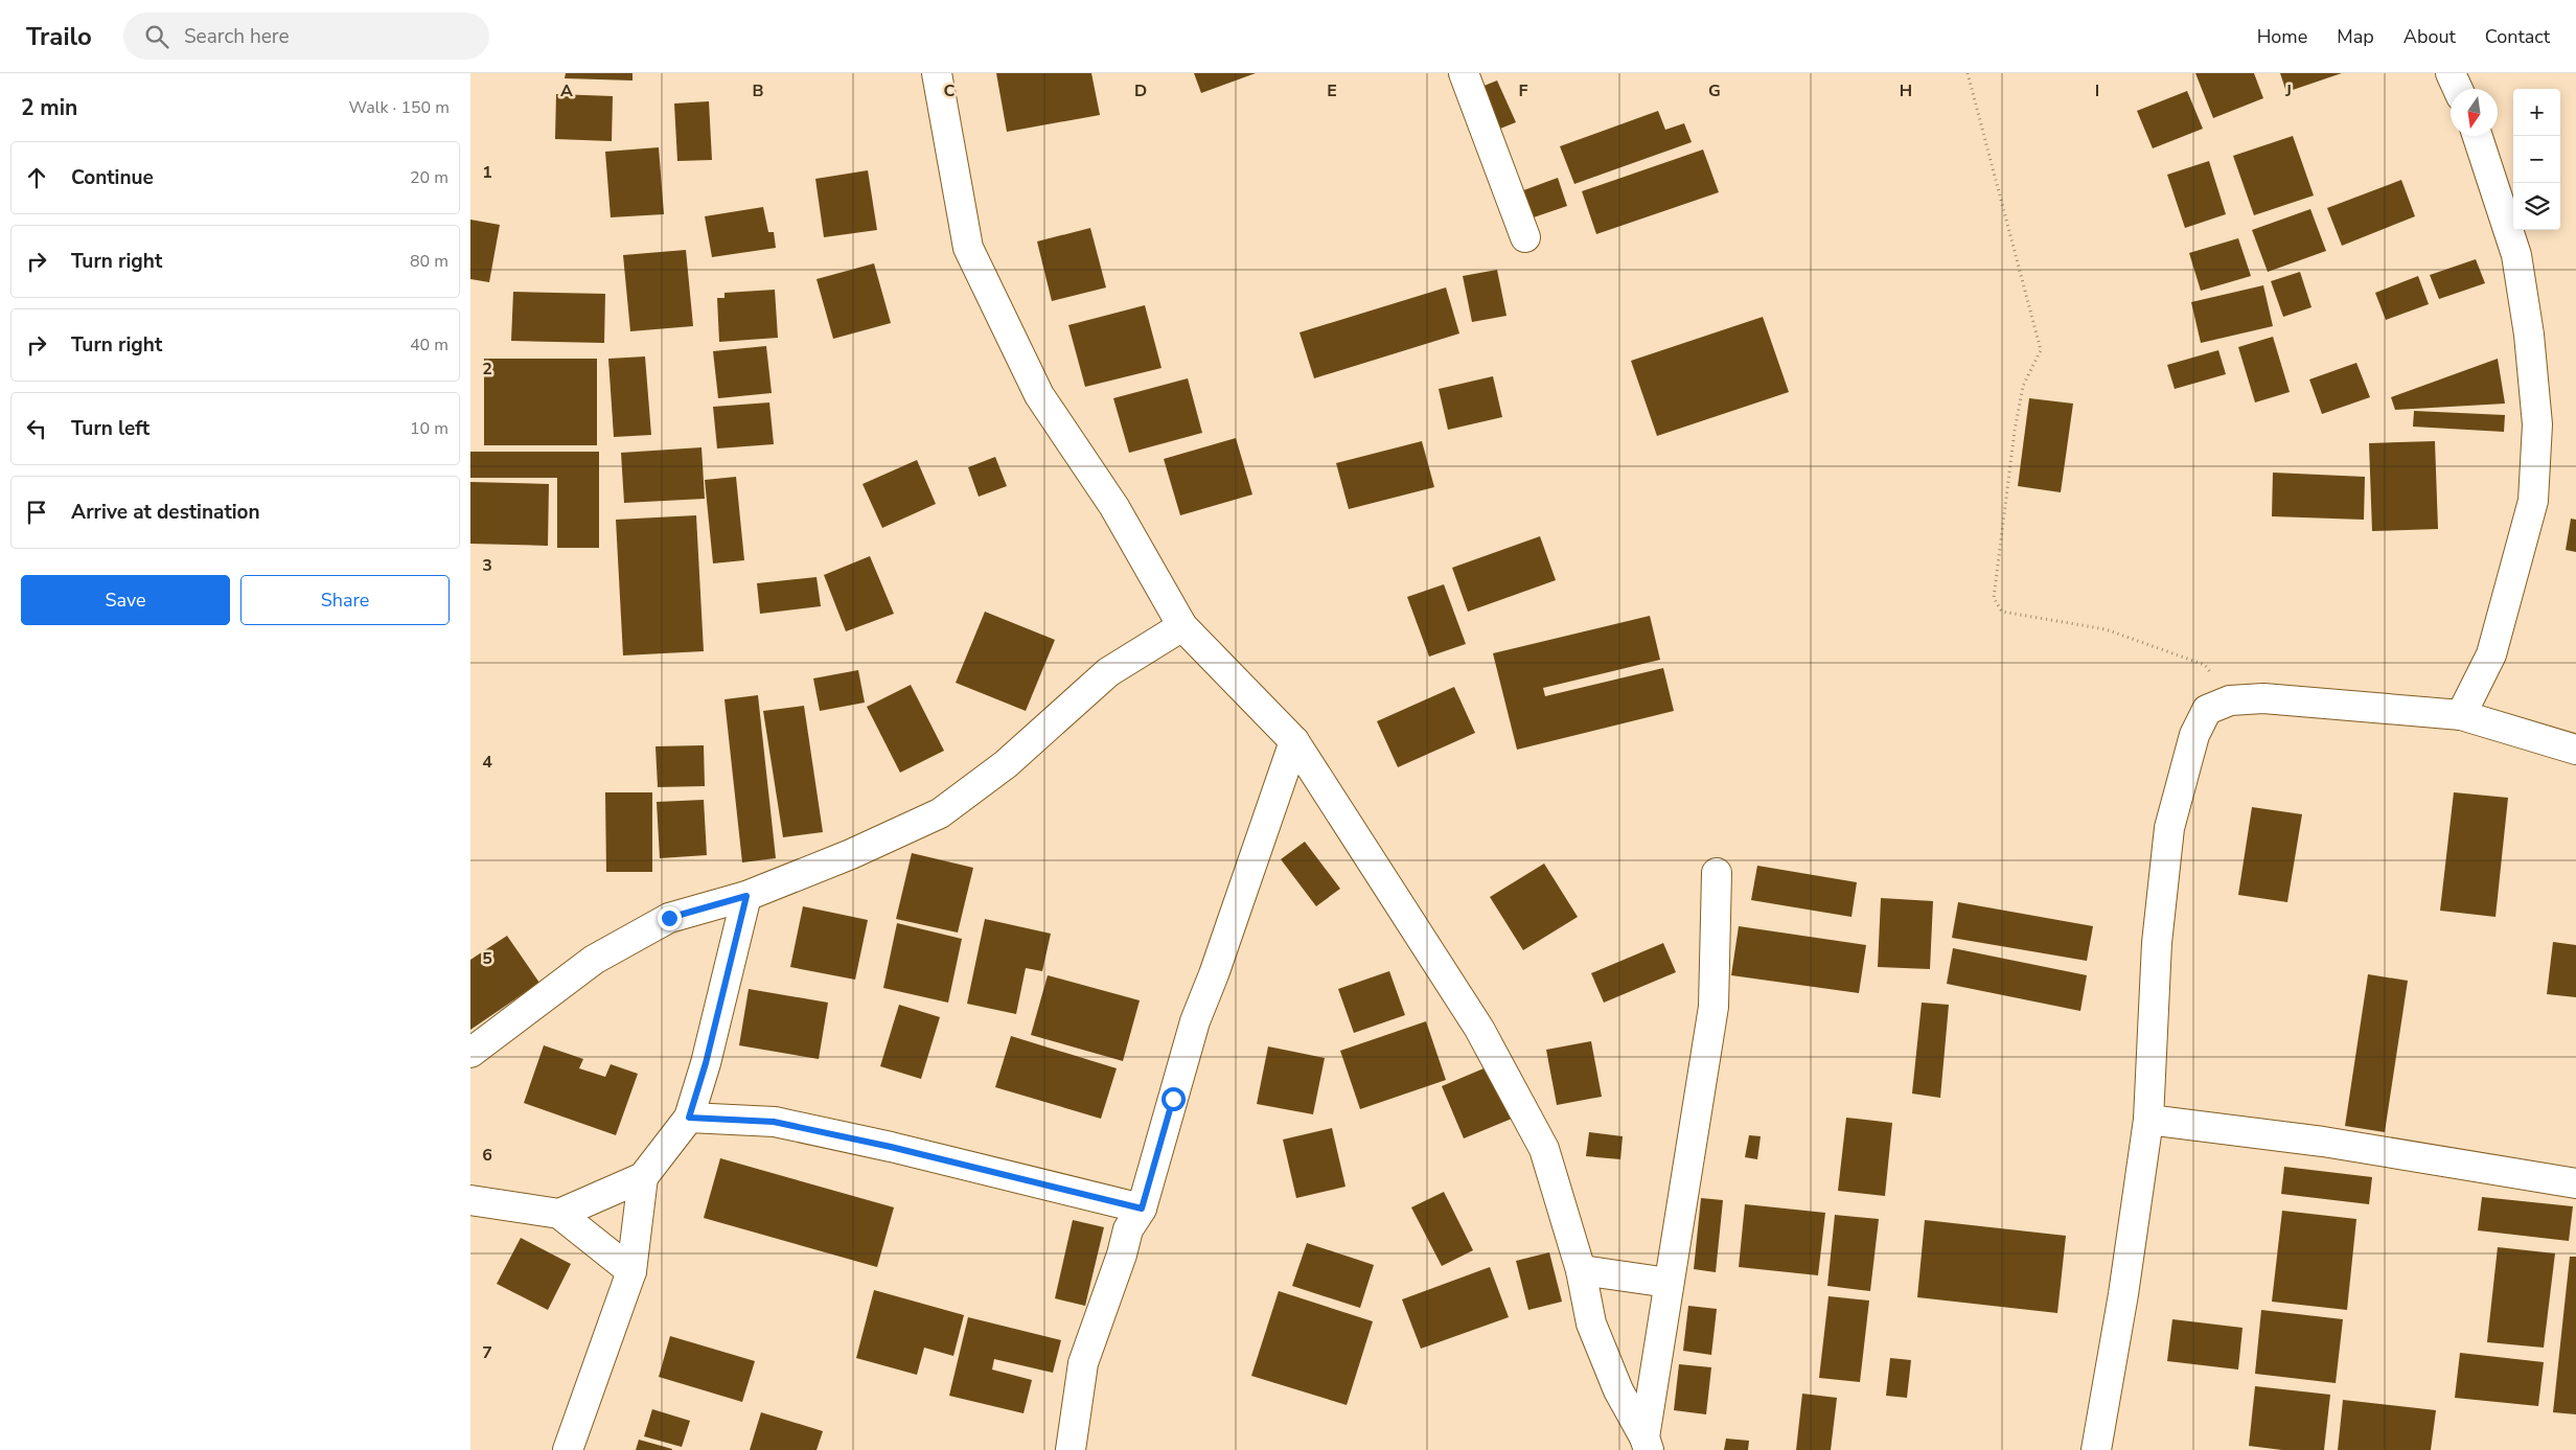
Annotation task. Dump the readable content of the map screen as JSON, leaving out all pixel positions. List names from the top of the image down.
{
  "north": "bottom",
  "page": {
    "header": "Trailo",
    "search": "Search here",
    "nav": [
      "Home",
      "Map",
      "About",
      "Contact"
    ],
    "heading": ["2 min", "Walk · 150 m"],
    "map_buttons": ["+", "−"],
    "list": [
      ["Continue", "20 m"],
      ["Turn right", "80 m"],
      ["Turn right", "40 m"],
      ["Turn left", "10 m"],
      "Arrive at destination"
    ],
    "buttons": ["Save", "Share"]
  },
  "grid": {
    "columns": [
      "A",
      "B",
      "C",
      "D",
      "E",
      "F",
      "G",
      "H",
      "I",
      "J"
    ],
    "rows": [
      "1",
      "2",
      "3",
      "4",
      "5",
      "6",
      "7"
    ]
  }
}
